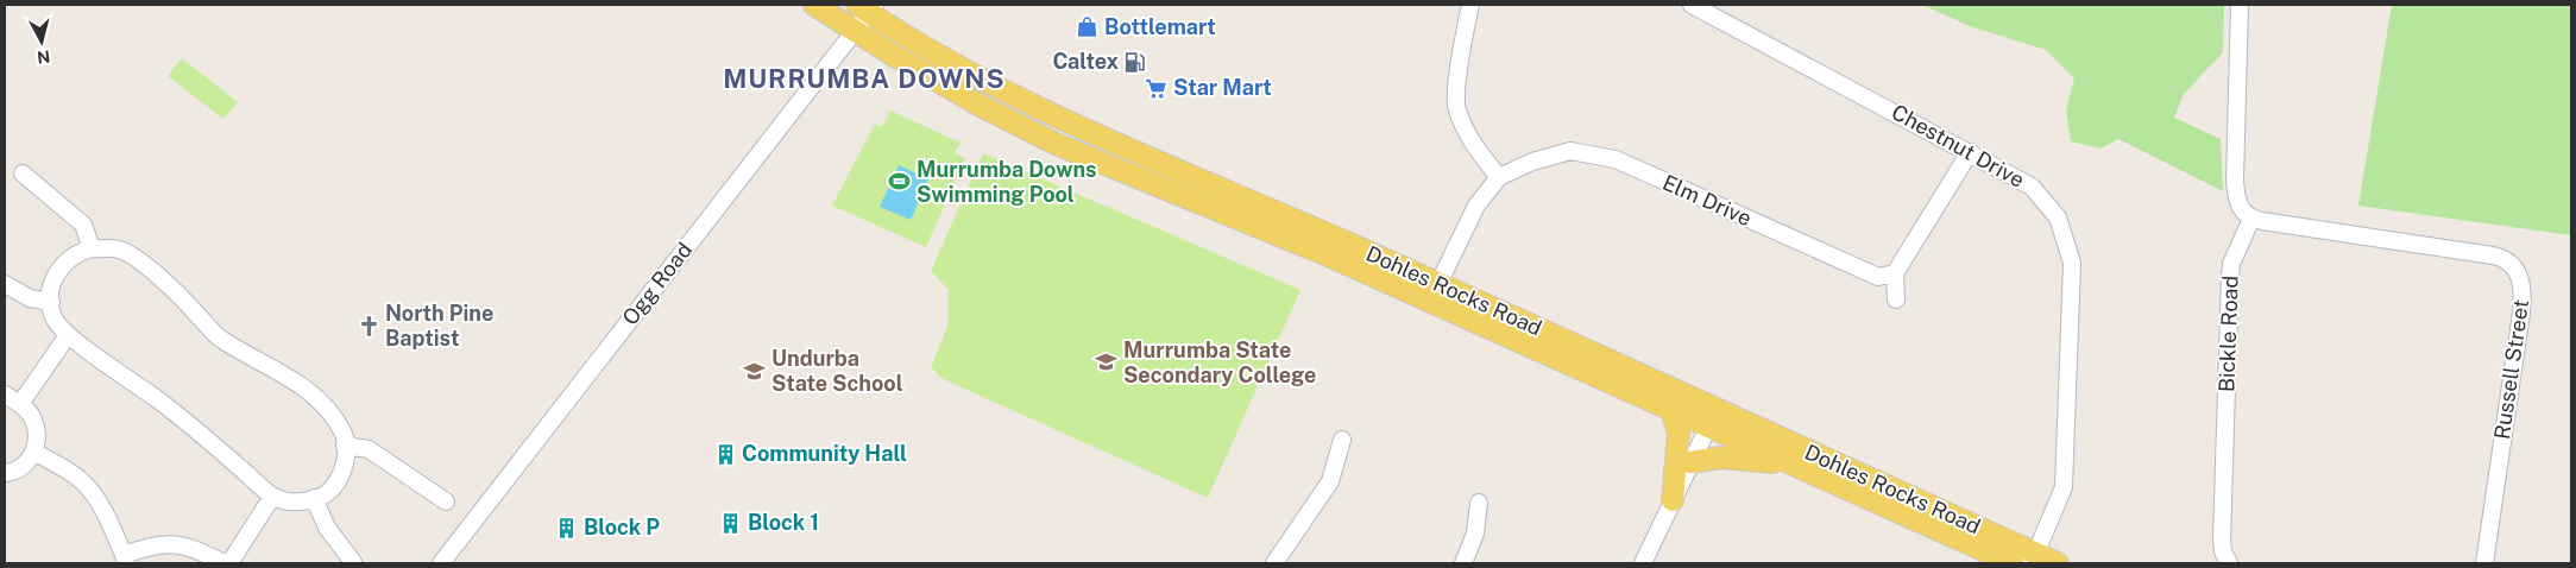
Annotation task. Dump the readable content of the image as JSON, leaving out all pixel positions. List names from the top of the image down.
{
  "streets": {
    "main road": ["Dohles Rocks Road"],
    "street": [
      "Chestnut Drive",
      "Elm Drive",
      "Ogg Road",
      "Bickle Road",
      "Russell Street"
    ]
  },
  "crossings": [
    ["Chestnut Drive", "Dohles Rocks Road"],
    ["Elm Drive", "Dohles Rocks Road"],
    ["Ogg Road", "Dohles Rocks Road"],
    ["Bickle Road", "Russell Street"]
  ],
  "districts": ["MURRUMBA DOWNS"],
  "places": {
    "shop": ["Bottlemart"],
    "fuel station": ["Caltex"],
    "supermarket": ["Star Mart"],
    "sports": ["Murrumba Downs Swimming Pool"],
    "church": ["North Pine Baptist"],
    "school or university": ["Murrumba State Secondary College", "Undurba State School"],
    "building": ["Community Hall", "Block 1", "Block P"]
  },
  "north": "bottom"
}
